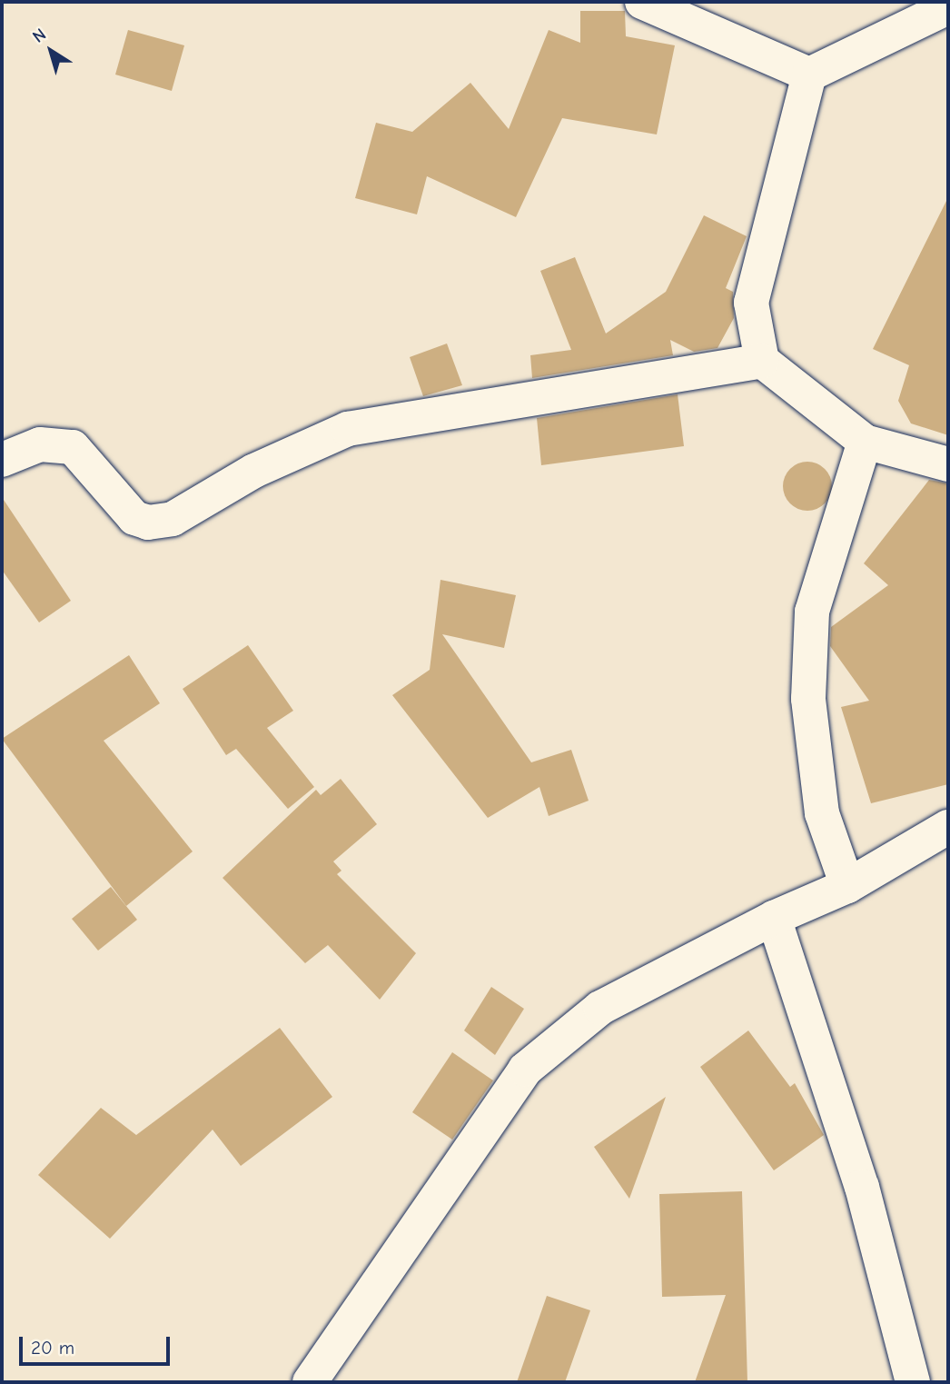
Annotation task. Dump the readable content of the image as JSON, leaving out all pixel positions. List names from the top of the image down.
{
  "scale_bar": "20 m",
  "north": "top left"
}
